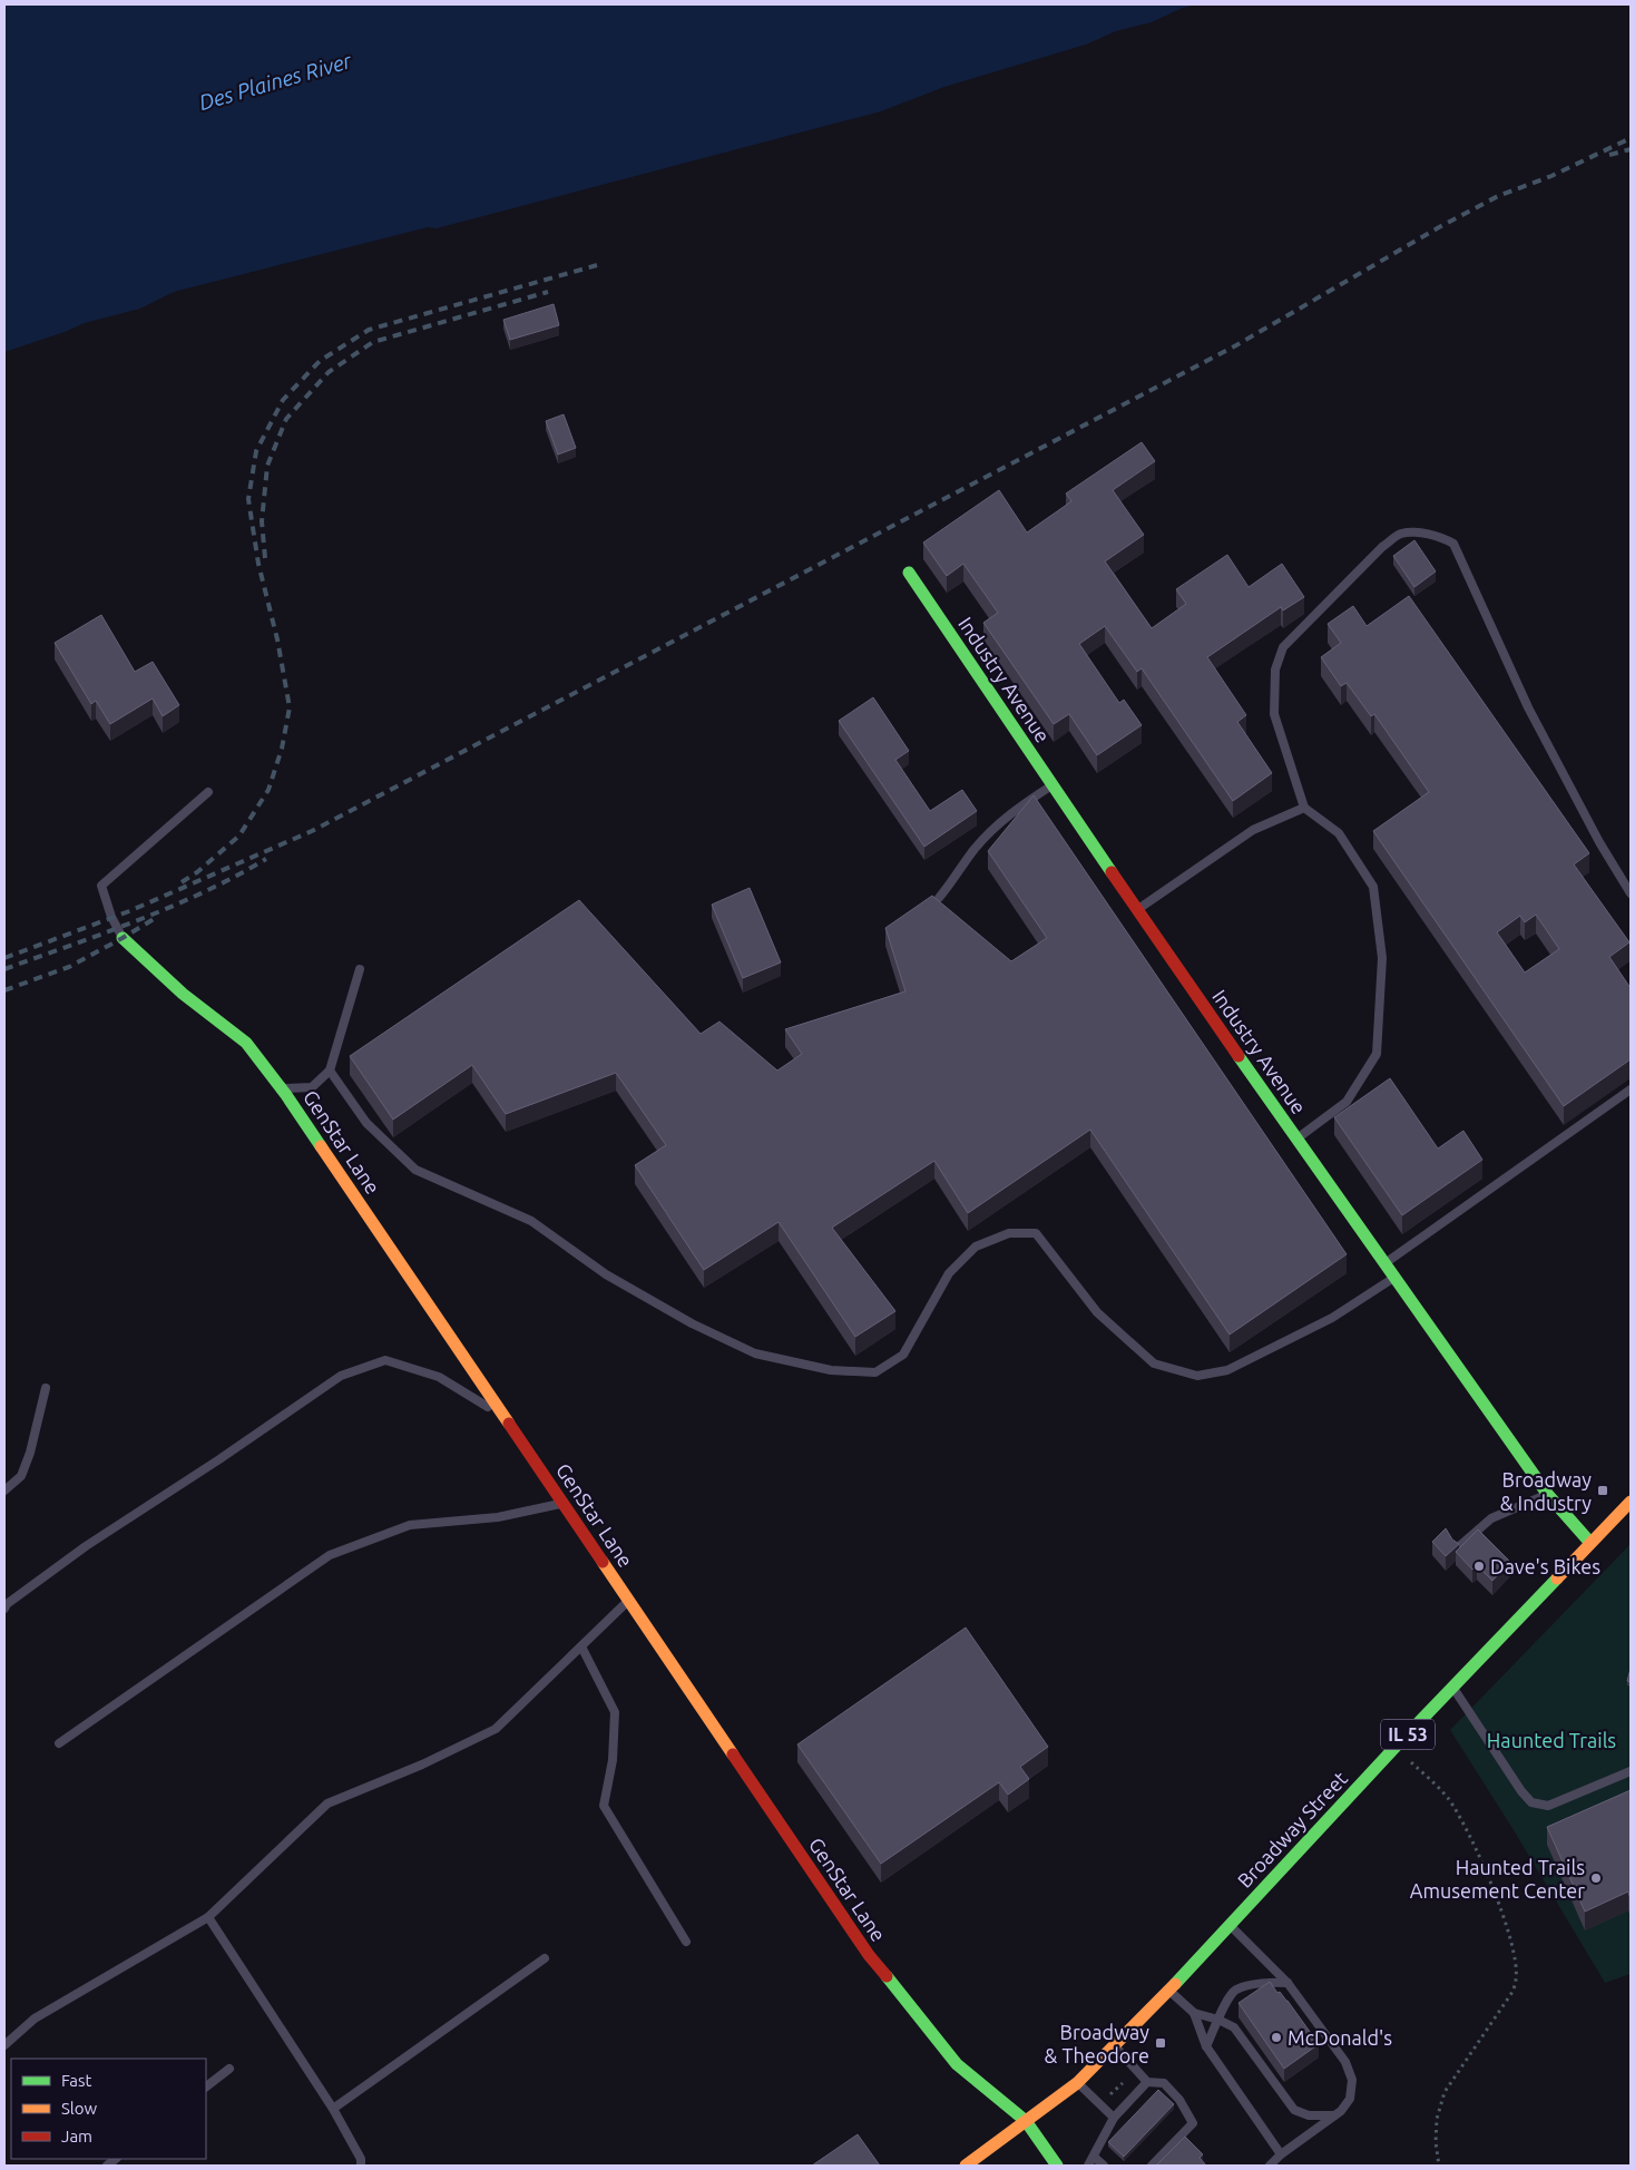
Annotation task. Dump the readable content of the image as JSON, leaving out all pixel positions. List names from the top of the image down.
{
  "streets": {
    "street": [
      "Industry Avenue",
      "GenStar Lane",
      "IL 53",
      "Broadway Street"
    ]
  },
  "crossings": [
    ["Industry Avenue", "Broadway Street"],
    ["GenStar Lane", "Broadway Street"]
  ],
  "water": ["Des Plaines River"],
  "parks": ["Haunted Trails"],
  "places": {
    "transit": ["Broadway & Industry", "Broadway & Theodore"],
    "other": ["Dave's Bikes", "Haunted Trails Amusement Center", "McDonald's"]
  },
  "legend": ["Fast", "Slow", "Jam"]
}
